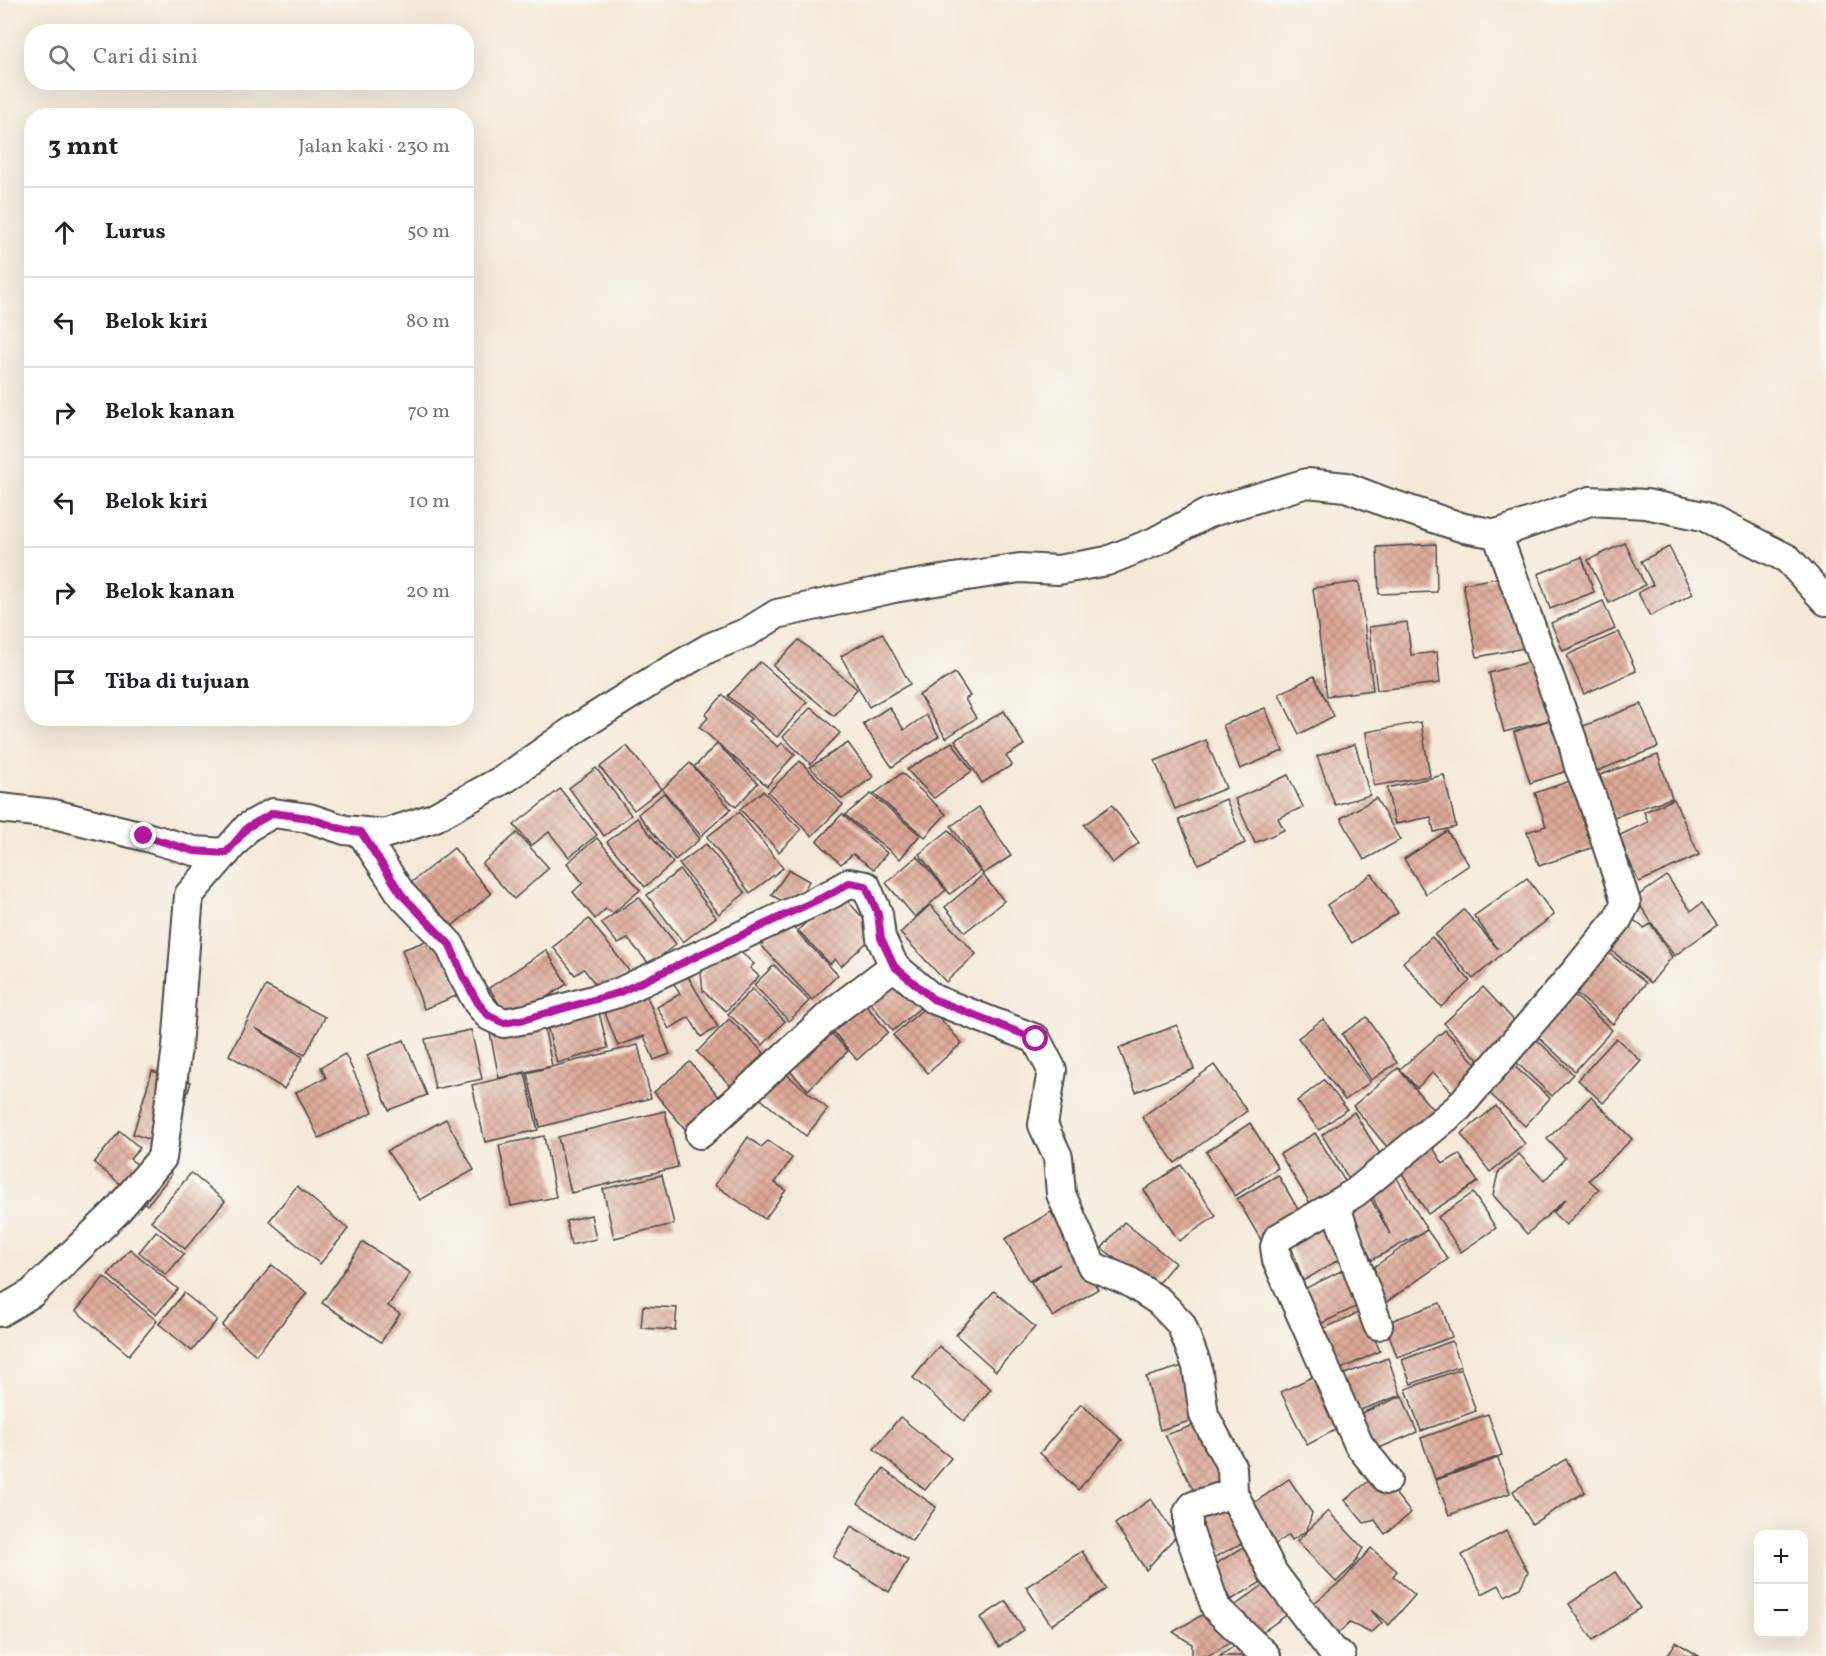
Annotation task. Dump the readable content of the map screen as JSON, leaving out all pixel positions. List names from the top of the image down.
{
  "page": {
    "search": "Cari di sini",
    "heading": ["3 mnt", "Jalan kaki · 230 m"],
    "list": [
      ["Lurus", "50 m"],
      ["Belok kiri", "80 m"],
      ["Belok kanan", "70 m"],
      ["Belok kiri", "10 m"],
      ["Belok kanan", "20 m"],
      "Tiba di tujuan"
    ],
    "map_buttons": ["+", "−"]
  }
}
